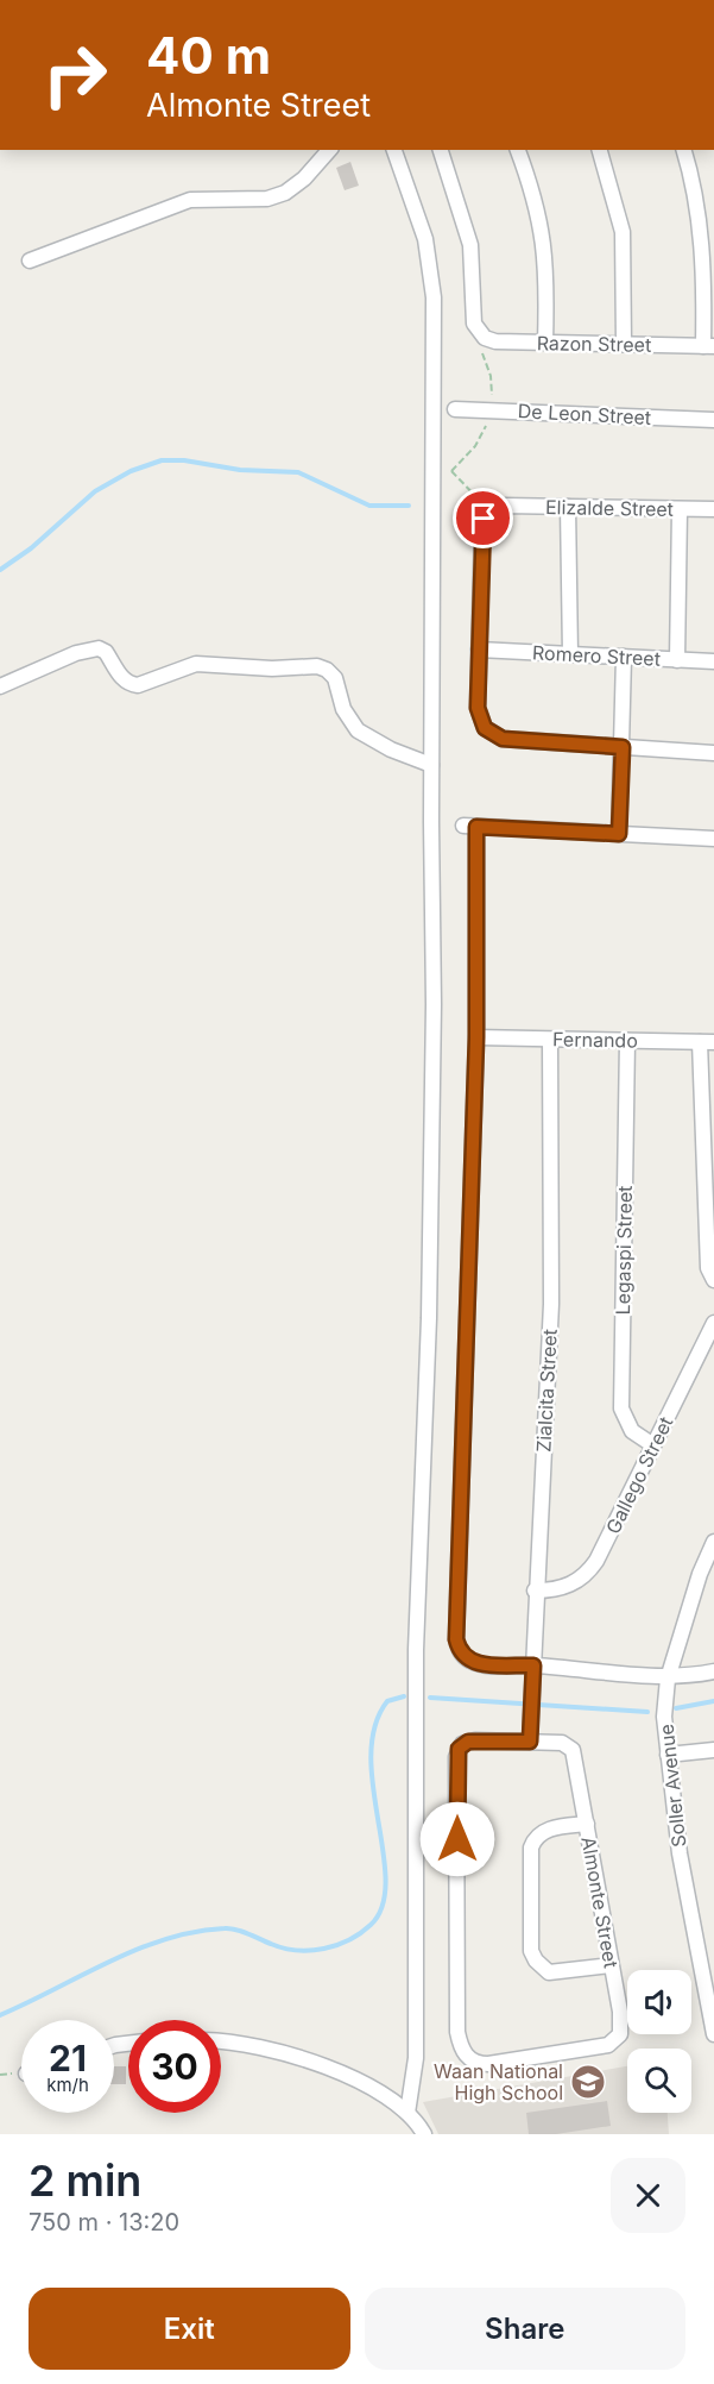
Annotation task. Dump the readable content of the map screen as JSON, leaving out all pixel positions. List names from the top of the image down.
{
  "streets": {
    "street": [
      "Razon Street",
      "De Leon Street",
      "Elizalde Street",
      "Romero Street",
      "Fernando",
      "Legaspi Street",
      "Zialcita Street",
      "Gallego Street",
      "Soller Avenue",
      "Almonte Street"
    ]
  },
  "crossings": [
    ["Fernando", "Legaspi Street"],
    ["Fernando", "Zialcita Street"],
    ["Legaspi Street", "Gallego Street"],
    ["Zialcita Street", "Gallego Street"],
    ["Zialcita Street", "Almonte Street"]
  ],
  "places": {
    "school or university": ["Waan National High School"]
  },
  "page": {
    "turn": ["40 m", "Almonte Street"],
    "speed": "21 km/h",
    "limit": "30",
    "heading": ["2 min", "750 m · 13:20"],
    "buttons": ["Exit", "Share"]
  }
}
